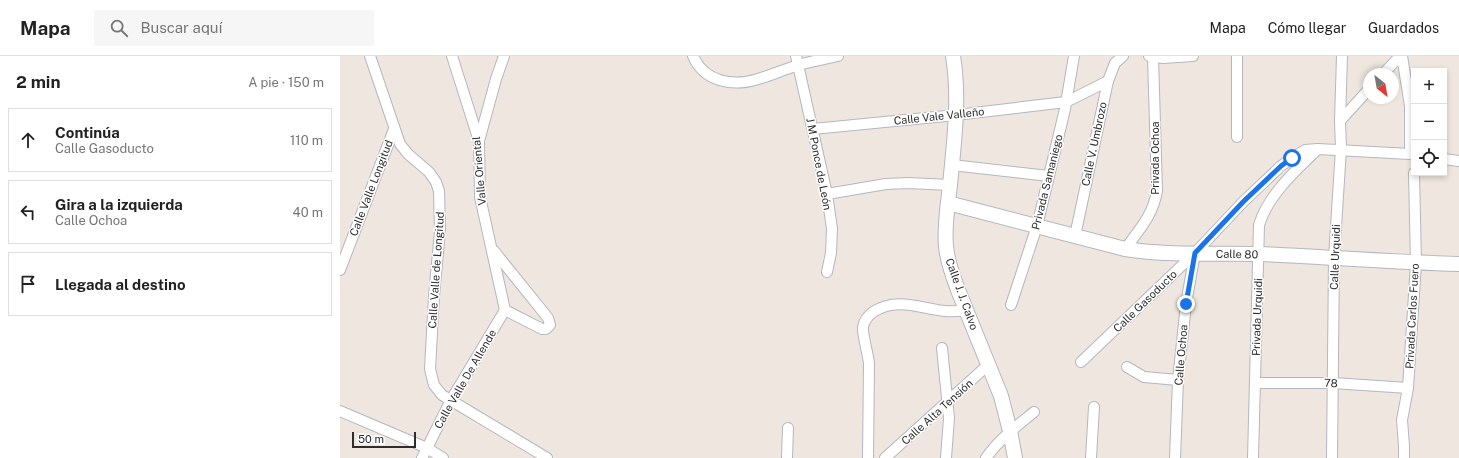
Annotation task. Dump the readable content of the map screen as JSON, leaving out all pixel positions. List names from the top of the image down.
{
  "streets": {
    "street": [
      "Calle Vale Valleño",
      "Calle V. Umbrozo",
      "Privada Ochoa",
      "J M Ponce de León",
      "Valle Oriental",
      "Privada Samaniego",
      "Calle Valle Longitud",
      "Calle 80",
      "Calle Urquidi",
      "Calle Valle de Longitud",
      "Calle J. J. Calvo",
      "Calle Gasoducto",
      "Privada Carlos Fuero",
      "Privada Urquidi",
      "Calle Ochoa",
      "Calle Valle De Allende",
      "78",
      "Calle Alta Tensión"
    ]
  },
  "crossings": [
    ["Calle Vale Valleño", "Calle V. Umbrozo"],
    ["Calle Vale Valleño", "J M Ponce de León"],
    ["Calle Vale Valleño", "Privada Samaniego"],
    ["Calle Vale Valleño", "Calle J. J. Calvo"],
    ["Calle V. Umbrozo", "Calle 80"],
    ["Privada Ochoa", "Calle 80"],
    ["Valle Oriental", "Calle Valle De Allende"],
    ["Privada Samaniego", "Calle 80"],
    ["Calle Valle Longitud", "Calle Valle de Longitud"],
    ["Calle 80", "Calle Urquidi"],
    ["Calle 80", "Calle J. J. Calvo"],
    ["Calle 80", "Calle Gasoducto"],
    ["Calle 80", "Privada Carlos Fuero"],
    ["Calle 80", "Privada Urquidi"],
    ["Calle 80", "Calle Ochoa"],
    ["Calle Urquidi", "Calle Gasoducto"],
    ["Calle Urquidi", "78"],
    ["Calle Valle de Longitud", "Calle Valle De Allende"],
    ["Calle J. J. Calvo", "Calle Alta Tensión"],
    ["Calle Gasoducto", "Privada Urquidi"],
    ["Calle Gasoducto", "Calle Ochoa"],
    ["Privada Carlos Fuero", "78"],
    ["Privada Urquidi", "78"]
  ],
  "scale_bar": "50 m",
  "north": "bottom right",
  "page": {
    "header": "Mapa",
    "search": "Buscar aquí",
    "nav": ["Mapa", "Cómo llegar", "Guardados"],
    "heading": ["2 min", "A pie · 150 m"],
    "map_buttons": ["+", "−"],
    "list": [
      ["Continúa", "Calle Gasoducto", "110 m"],
      ["Gira a la izquierda", "Calle Ochoa", "40 m"],
      "Llegada al destino"
    ],
    "scale": "50 m"
  }
}
